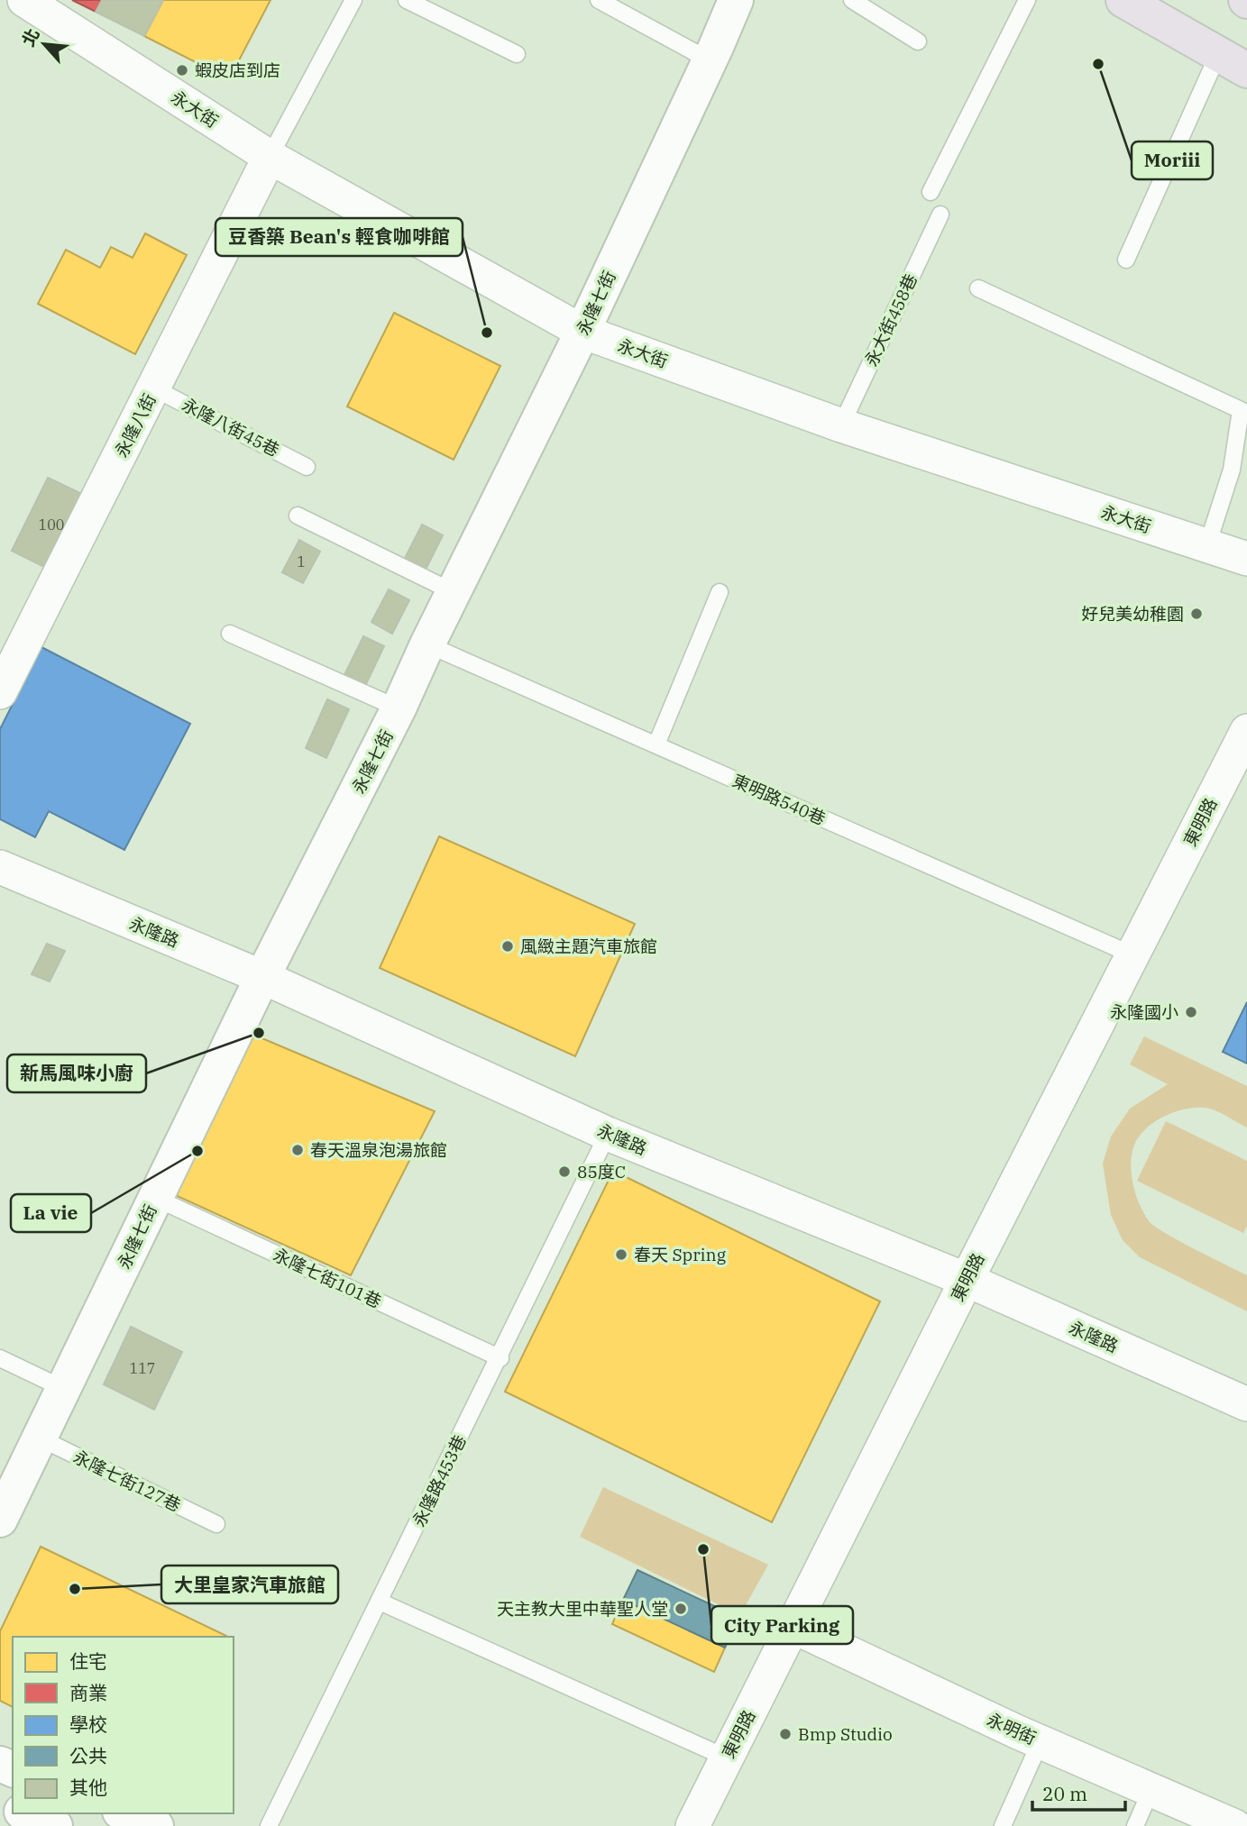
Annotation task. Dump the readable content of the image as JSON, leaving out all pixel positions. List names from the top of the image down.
{
  "streets": {
    "street": [
      "永大街",
      "永隆七街",
      "永隆八街",
      "東明路",
      "永隆路",
      "永明街"
    ],
    "lane": [
      "永大街458巷",
      "永隆八街45巷",
      "東明路540巷",
      "永隆七街101巷",
      "永隆七街127巷",
      "永隆路453巷"
    ]
  },
  "crossings": [
    ["永大街", "永隆七街"],
    ["永大街", "永大街458巷"],
    ["永大街", "永隆八街"],
    ["永隆七街", "東明路540巷"],
    ["永隆七街", "永隆路"],
    ["永隆七街", "永隆七街101巷"],
    ["永隆七街", "永隆七街127巷"],
    ["永隆八街", "永隆八街45巷"],
    ["東明路540巷", "東明路"],
    ["東明路", "永隆路"],
    ["東明路", "永明街"],
    ["永隆路", "永隆路453巷"],
    ["永隆七街101巷", "永隆路453巷"]
  ],
  "places": [
    "Moriii",
    "蝦皮店到店",
    "豆香築 Bean's 輕食咖啡館",
    "好兒美幼稚園",
    "風緻主題汽車旅館",
    "永隆國小",
    "新馬風味小廚",
    "春天溫泉泡湯旅館",
    "La vie",
    "85度C",
    "春天 Spring",
    "City Parking",
    "大里皇家汽車旅館",
    "天主教大里中華聖人堂",
    "Bmp Studio"
  ],
  "house_numbers": ["100", "1", "117"],
  "legend": [
    "住宅",
    "商業",
    "學校",
    "公共",
    "其他"
  ],
  "scale_bar": "20 m",
  "north": "top left"
}
